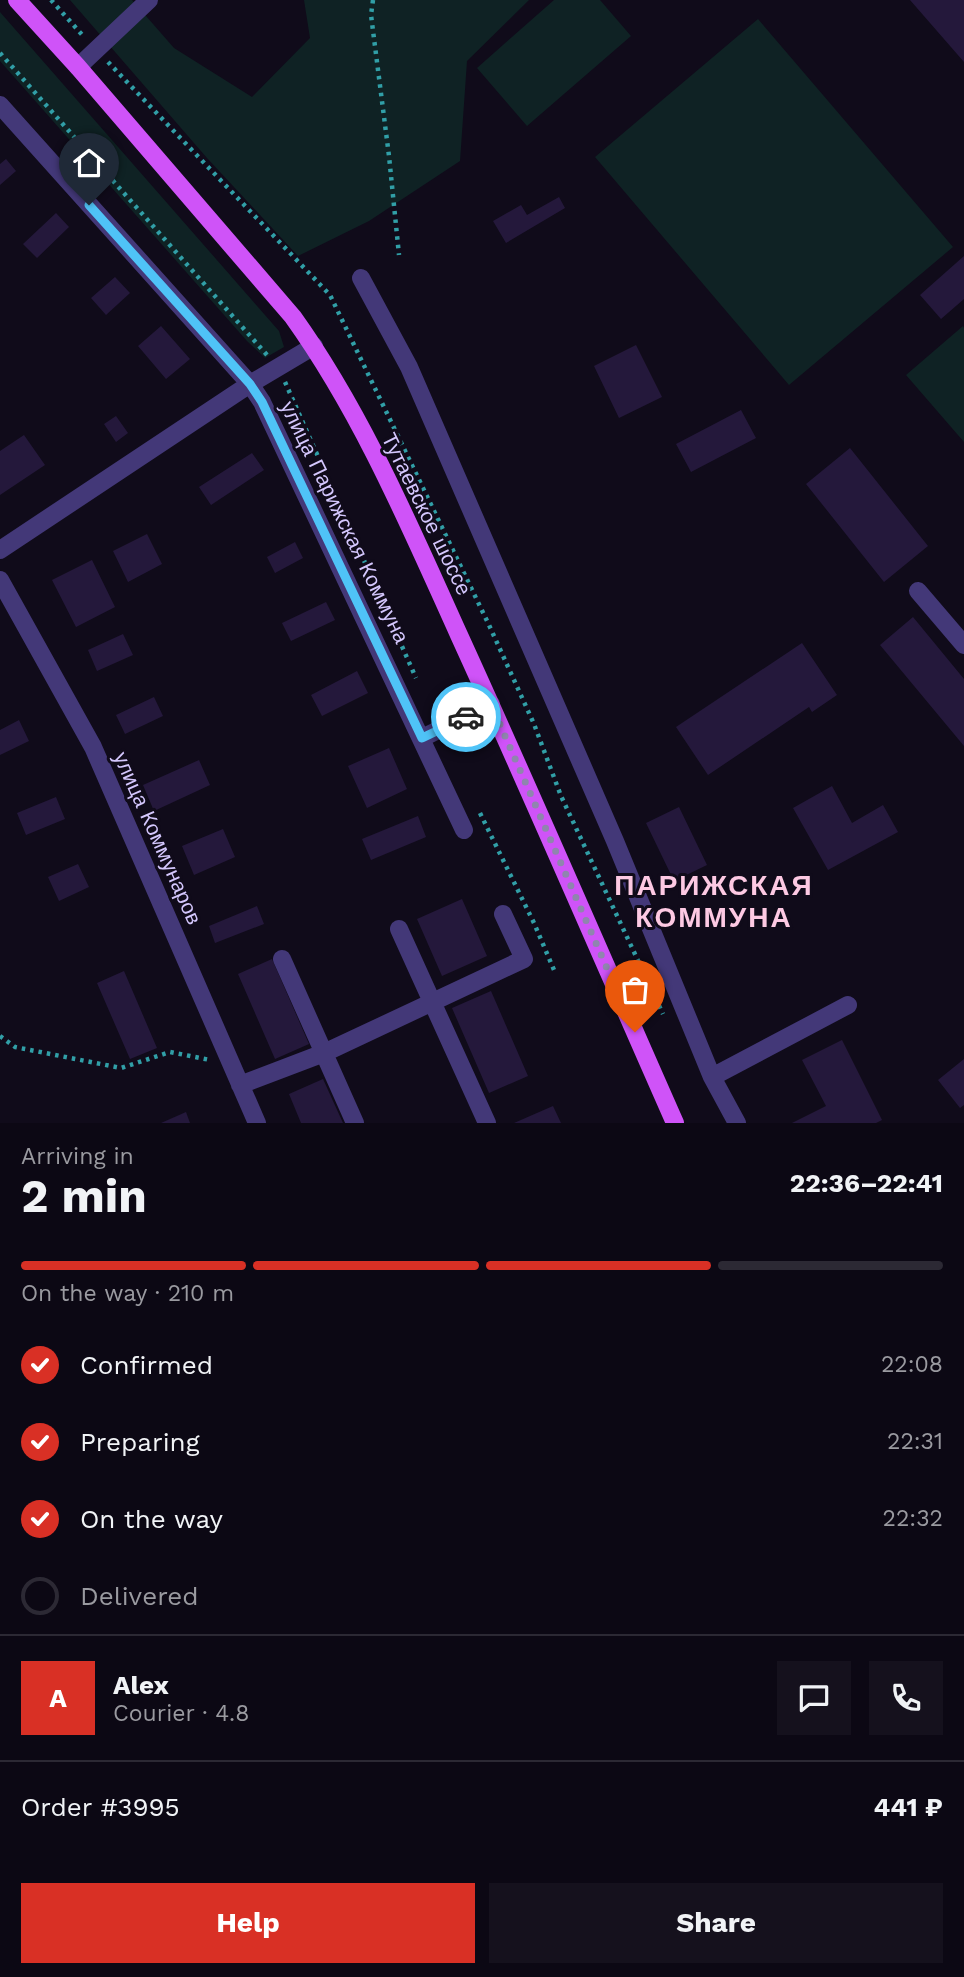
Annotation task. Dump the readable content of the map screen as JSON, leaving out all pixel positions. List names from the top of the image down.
{
  "streets": {
    "main road": ["Тутаевское шоссе"],
    "street": ["улица Парижская Коммуна", "улица Коммунаров"]
  },
  "districts": ["ПАРИЖСКАЯ КОММУНА"],
  "page": {
    "heading": ["2 min", "Arriving in", "22:36–22:41"],
    "panel": [
      "Alex",
      "Courier · 4.8",
      "Order #3995",
      "441 ₽"
    ],
    "bar": "On the way · 210 m",
    "list": [
      ["Confirmed", "22:08"],
      ["Preparing", "22:31"],
      ["On the way", "22:32"],
      "Delivered"
    ],
    "round": "A",
    "buttons": ["Help", "Share"]
  }
}
